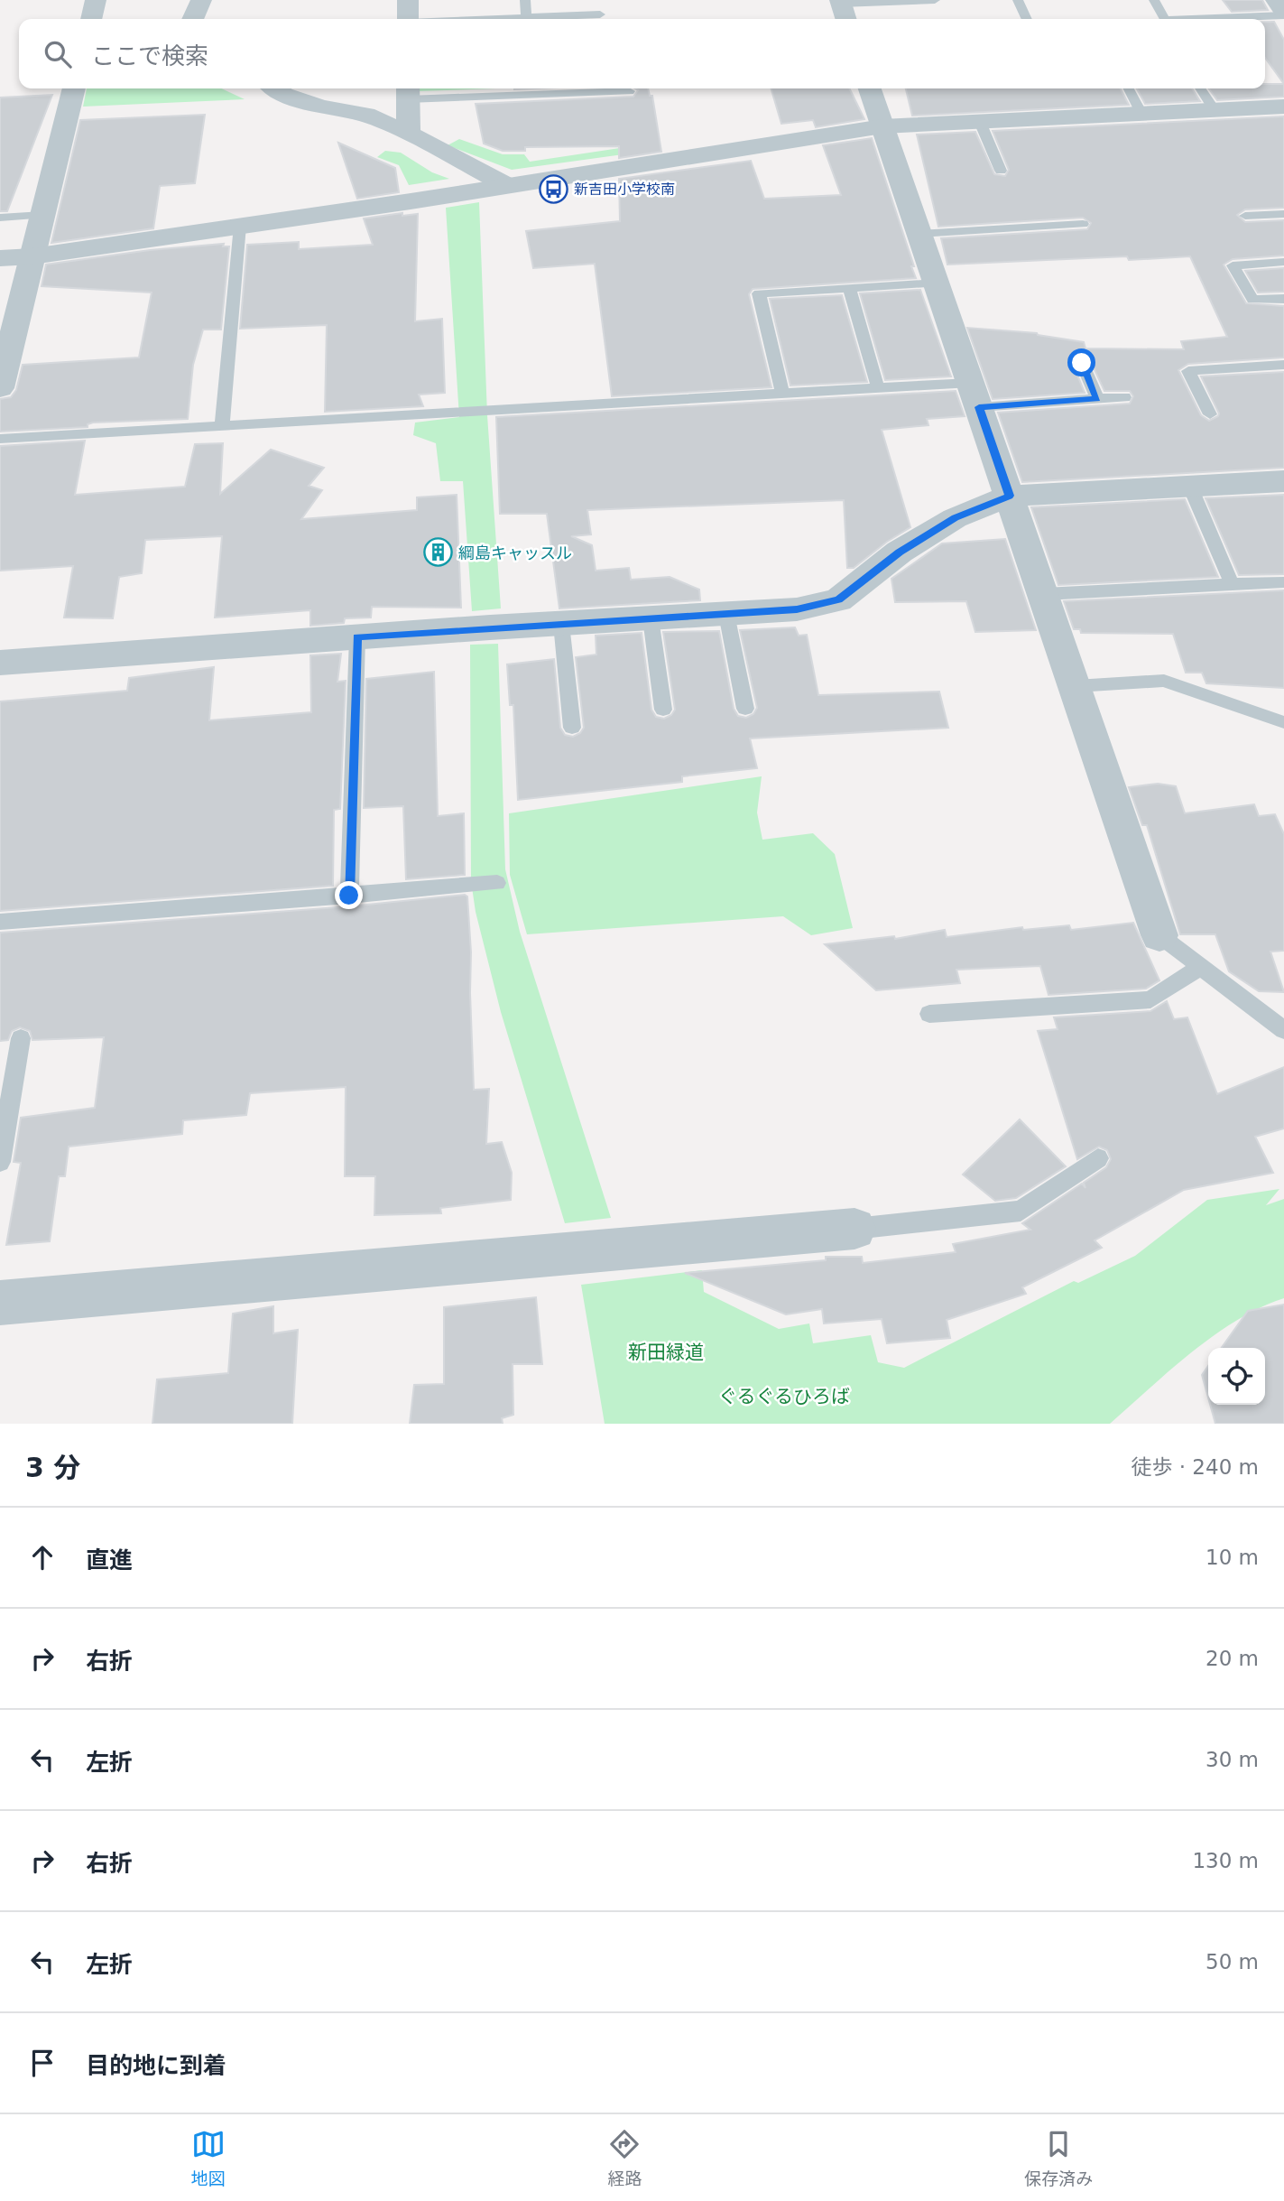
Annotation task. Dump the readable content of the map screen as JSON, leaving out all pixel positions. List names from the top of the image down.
{
  "parks": ["新田緑道", "ぐるぐるひろば"],
  "places": {
    "bus stop": ["新吉田小学校南"],
    "building": ["綱島キャッスル"]
  },
  "page": {
    "search": "ここで検索",
    "heading": ["3 分", "徒歩 · 240 m"],
    "list": [
      ["直進", "10 m"],
      ["右折", "20 m"],
      ["左折", "30 m"],
      ["右折", "130 m"],
      ["左折", "50 m"],
      "目的地に到着"
    ],
    "nav": ["地図", "経路", "保存済み"]
  }
}
